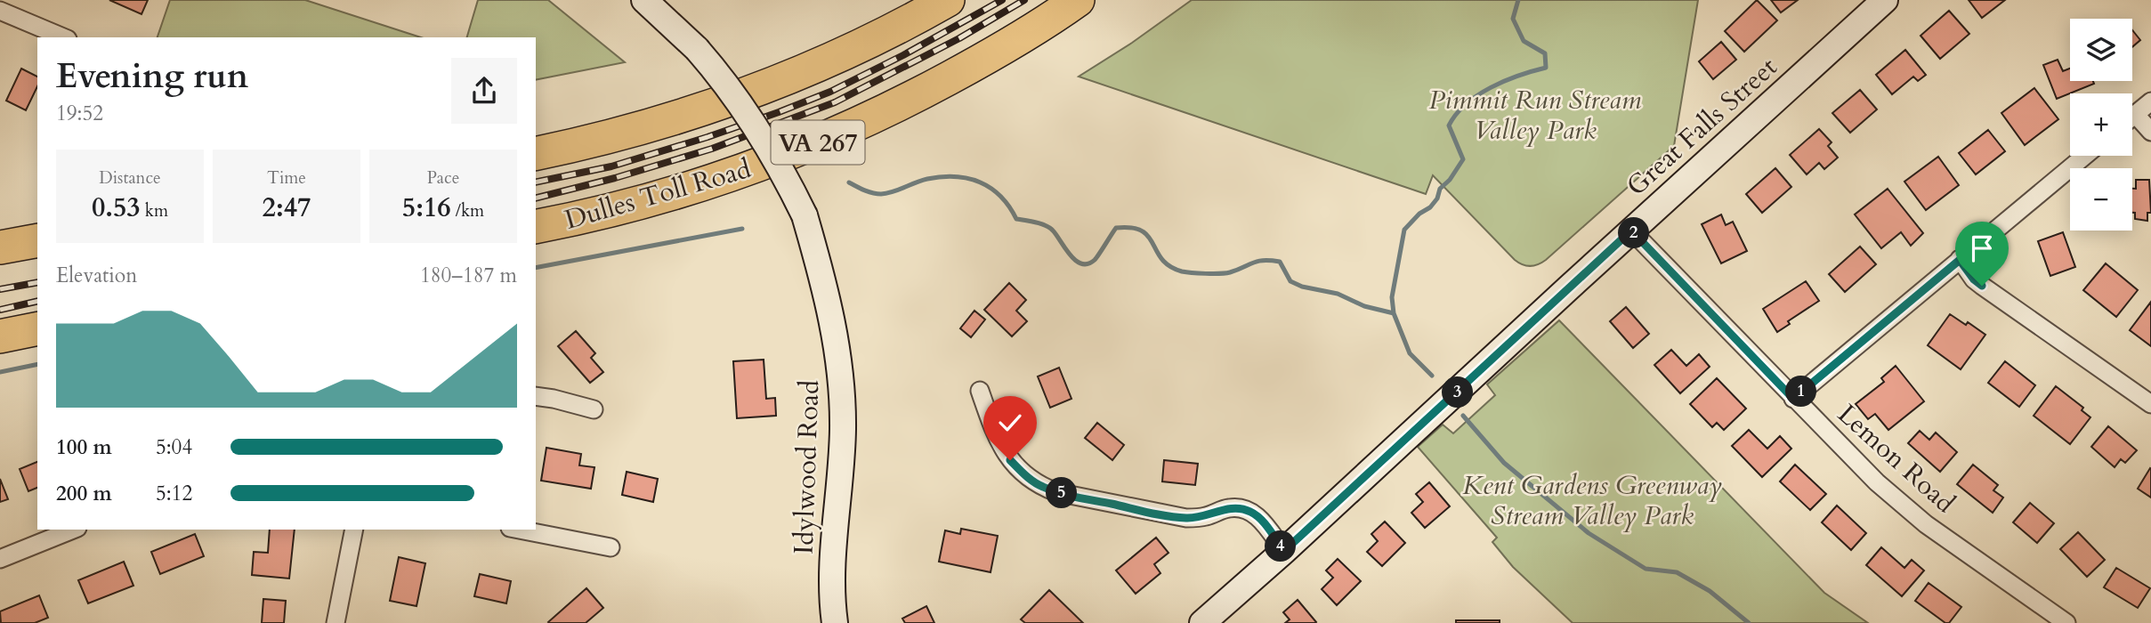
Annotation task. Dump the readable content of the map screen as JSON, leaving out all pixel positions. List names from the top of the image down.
{
  "streets": {
    "highway": ["VA 267", "Dulles Toll Road"],
    "main road": ["Great Falls Street", "Idylwood Road"],
    "street": ["Lemon Road"]
  },
  "crossings": [
    ["Great Falls Street", "Lemon Road"]
  ],
  "parks": ["Pimmit Run Stream Valley Park", "Kent Gardens Greenway Stream Valley Park"],
  "page": {
    "map_buttons": ["+", "−"],
    "heading": ["Evening run", "19:52"],
    "stats": [
      ["Distance", "0.53 km"],
      ["Time", "2:47"],
      ["Pace", "5:16 /km"]
    ],
    "pins": [
      "2",
      "1",
      "3",
      "5",
      "4"
    ],
    "chart": ["Elevation", "180–187 m"],
    "list": [
      {
        "name": "100 m",
        "note": "5:04"
      },
      {
        "name": "200 m",
        "note": "5:12"
      }
    ]
  }
}
